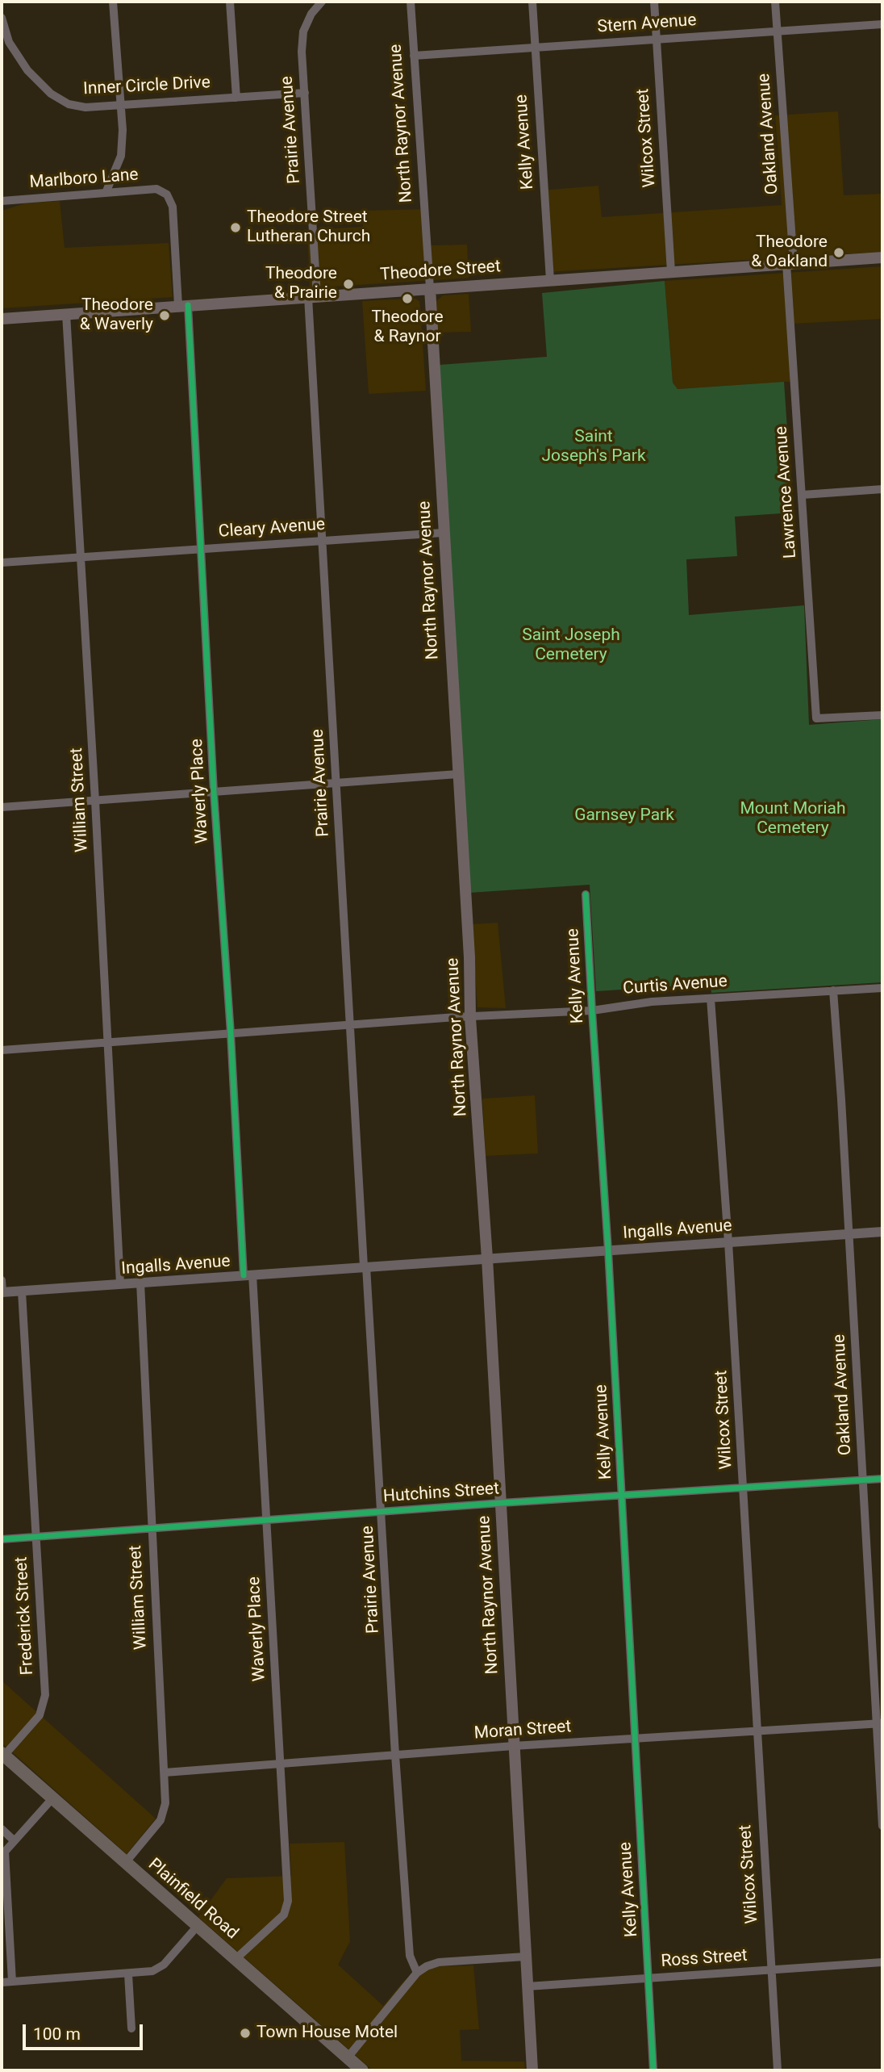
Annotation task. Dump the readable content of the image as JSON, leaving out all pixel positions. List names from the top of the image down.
{
  "streets": {
    "main road": ["North Raynor Avenue", "Theodore Street", "Plainfield Road"],
    "street": [
      "Stern Avenue",
      "Inner Circle Drive",
      "Prairie Avenue",
      "Oakland Avenue",
      "Wilcox Street",
      "Kelly Avenue",
      "Marlboro Lane",
      "Lawrence Avenue",
      "Cleary Avenue",
      "Waverly Place",
      "William Street",
      "Curtis Avenue",
      "Ingalls Avenue",
      "Hutchins Street",
      "Frederick Street",
      "Moran Street",
      "Ross Street"
    ]
  },
  "crossings": [
    ["Stern Avenue", "North Raynor Avenue"],
    ["Stern Avenue", "Oakland Avenue"],
    ["Stern Avenue", "Wilcox Street"],
    ["Stern Avenue", "Kelly Avenue"],
    ["Inner Circle Drive", "Prairie Avenue"],
    ["North Raynor Avenue", "Theodore Street"],
    ["North Raynor Avenue", "Cleary Avenue"],
    ["North Raynor Avenue", "Curtis Avenue"],
    ["North Raynor Avenue", "Ingalls Avenue"],
    ["North Raynor Avenue", "Hutchins Street"],
    ["North Raynor Avenue", "Moran Street"],
    ["North Raynor Avenue", "Ross Street"],
    ["Prairie Avenue", "Theodore Street"],
    ["Prairie Avenue", "Cleary Avenue"],
    ["Prairie Avenue", "Curtis Avenue"],
    ["Prairie Avenue", "Ingalls Avenue"],
    ["Prairie Avenue", "Hutchins Street"],
    ["Prairie Avenue", "Moran Street"],
    ["Oakland Avenue", "Theodore Street"],
    ["Oakland Avenue", "Lawrence Avenue"],
    ["Oakland Avenue", "Curtis Avenue"],
    ["Oakland Avenue", "Ingalls Avenue"],
    ["Oakland Avenue", "Hutchins Street"],
    ["Oakland Avenue", "Moran Street"],
    ["Wilcox Street", "Theodore Street"],
    ["Wilcox Street", "Curtis Avenue"],
    ["Wilcox Street", "Ingalls Avenue"],
    ["Wilcox Street", "Hutchins Street"],
    ["Wilcox Street", "Moran Street"],
    ["Wilcox Street", "Ross Street"],
    ["Kelly Avenue", "Theodore Street"],
    ["Kelly Avenue", "Curtis Avenue"],
    ["Kelly Avenue", "Ingalls Avenue"],
    ["Kelly Avenue", "Hutchins Street"],
    ["Kelly Avenue", "Moran Street"],
    ["Kelly Avenue", "Ross Street"],
    ["Marlboro Lane", "Waverly Place"],
    ["Theodore Street", "Lawrence Avenue"],
    ["Theodore Street", "Waverly Place"],
    ["Theodore Street", "William Street"],
    ["Cleary Avenue", "Waverly Place"],
    ["Cleary Avenue", "William Street"],
    ["Waverly Place", "Curtis Avenue"],
    ["Waverly Place", "Ingalls Avenue"],
    ["Waverly Place", "Hutchins Street"],
    ["Waverly Place", "Moran Street"],
    ["Waverly Place", "Plainfield Road"],
    ["William Street", "Curtis Avenue"],
    ["William Street", "Ingalls Avenue"],
    ["William Street", "Hutchins Street"],
    ["William Street", "Moran Street"],
    ["William Street", "Plainfield Road"],
    ["Ingalls Avenue", "Frederick Street"],
    ["Hutchins Street", "Frederick Street"],
    ["Frederick Street", "Plainfield Road"]
  ],
  "parks": [
    "Saint Joseph's Park",
    "Saint Joseph Cemetery",
    "Mount Moriah Cemetery",
    "Garnsey Park"
  ],
  "places": [
    "Theodore Street Lutheran Church",
    "Theodore & Oakland",
    "Theodore & Prairie",
    "Theodore & Raynor",
    "Theodore & Waverly",
    "Town House Motel"
  ],
  "scale_bar": "100 m"
}
